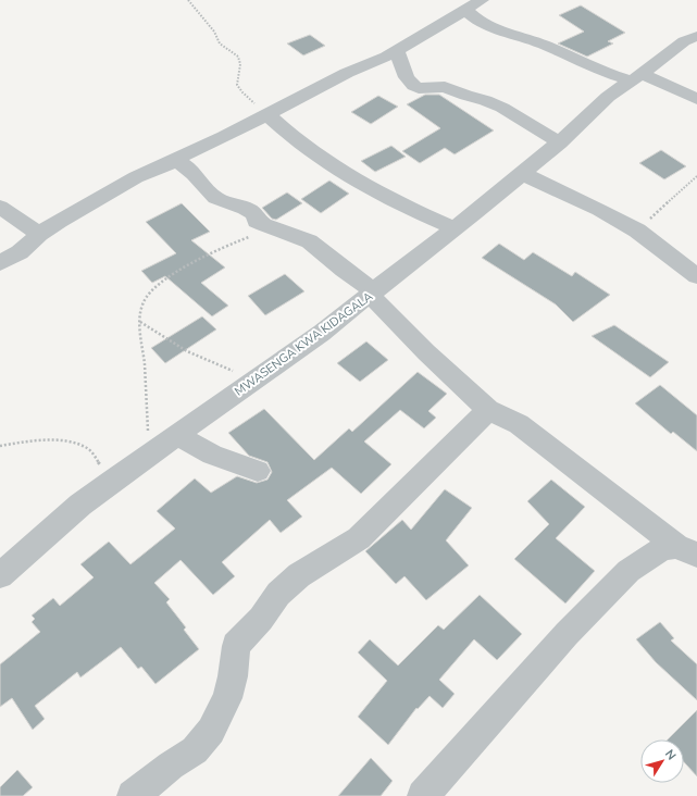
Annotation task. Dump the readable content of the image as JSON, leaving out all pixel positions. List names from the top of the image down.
{
  "streets": {
    "street": ["MWASENGA KWA KIDAGALA"]
  },
  "north": "top right"
}
